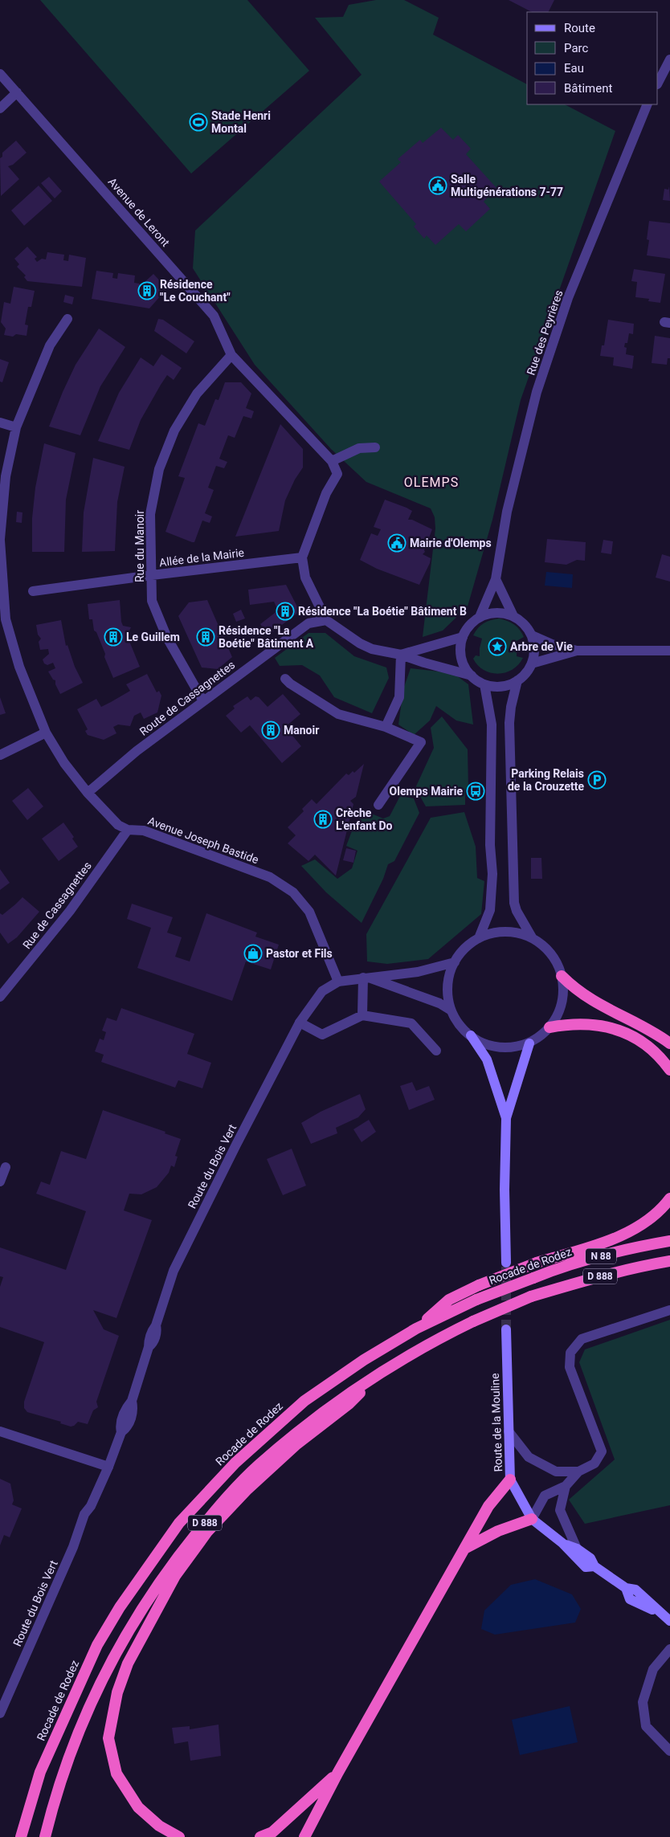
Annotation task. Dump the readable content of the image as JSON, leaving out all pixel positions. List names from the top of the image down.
{
  "streets": {
    "highway": ["N 88", "Rocade de Rodez", "D 888"],
    "main road": ["Route de la Mouline"],
    "street": [
      "Avenue de Leront",
      "Rue des Peyrières",
      "Rue du Manoir",
      "Allée de la Mairie",
      "Route de Cassagnettes",
      "Avenue Joseph Bastide",
      "Rue de Cassagnettes",
      "Route du Bois Vert"
    ]
  },
  "crossings": [
    ["Avenue de Leront", "Rue du Manoir"],
    ["Rue du Manoir", "Allée de la Mairie"],
    ["Rue du Manoir", "Route de Cassagnettes"],
    ["Route de Cassagnettes", "Avenue Joseph Bastide"],
    ["Avenue Joseph Bastide", "Rue de Cassagnettes"],
    ["Avenue Joseph Bastide", "Route du Bois Vert"]
  ],
  "districts": ["OLEMPS"],
  "places": {
    "sports": ["Stade Henri Montal"],
    "public building": ["Salle Multigénérations 7-77", "Mairie d'Olemps"],
    "building": [
      "Résidence \"Le Couchant\"",
      "Résidence \"La Boétie\" Bâtiment B",
      "Le Guillem",
      "Résidence \"La Boétie\" Bâtiment A",
      "Manoir",
      "Crèche L'enfant Do"
    ],
    "place": ["Arbre de Vie"],
    "parking": ["Parking Relais de la Crouzette"],
    "bus stop": ["Olemps Mairie"],
    "shop": ["Pastor et Fils"]
  },
  "legend": [
    "Route",
    "Parc",
    "Eau",
    "Bâtiment"
  ]
}
